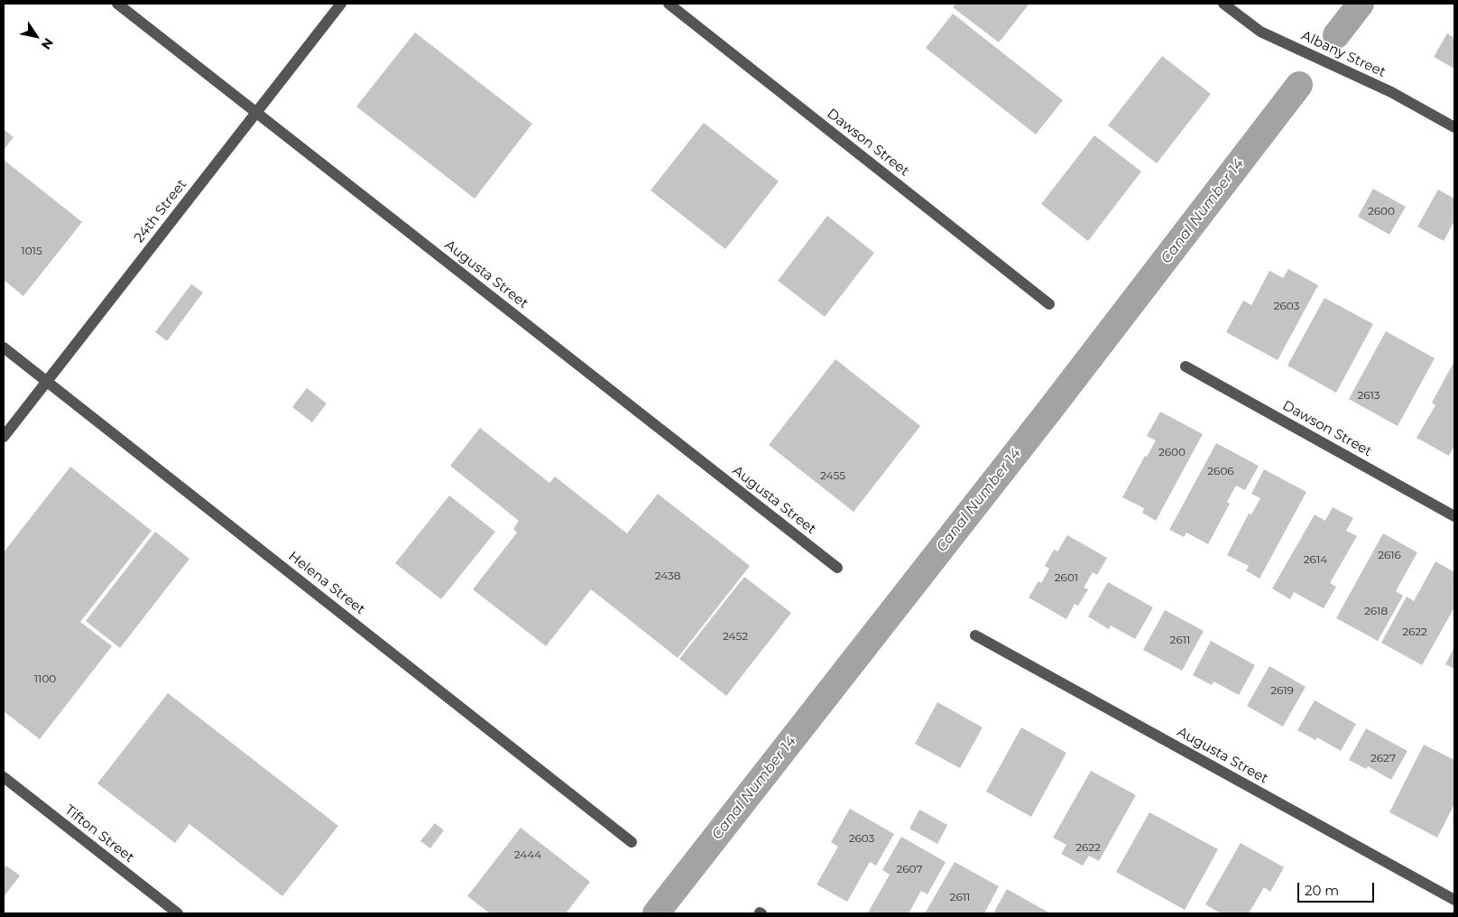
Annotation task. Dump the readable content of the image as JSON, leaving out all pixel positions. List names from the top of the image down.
{
  "streets": {
    "street": [
      "Albany Street",
      "Dawson Street",
      "24th Street",
      "Augusta Street",
      "Helena Street",
      "Tifton Street"
    ]
  },
  "crossings": [
    ["24th Street", "Augusta Street"],
    ["24th Street", "Helena Street"]
  ],
  "water": ["Canal Number 14"],
  "house_numbers": [
    "2600",
    "1015",
    "2603",
    "2613",
    "2600",
    "2606",
    "2455",
    "2616",
    "2614",
    "2438",
    "2601",
    "2618",
    "2622",
    "2452",
    "2611",
    "1100",
    "2619",
    "2627",
    "2603",
    "2622",
    "2444",
    "2607",
    "2611"
  ],
  "scale_bar": "20 m",
  "north": "bottom right"
}
